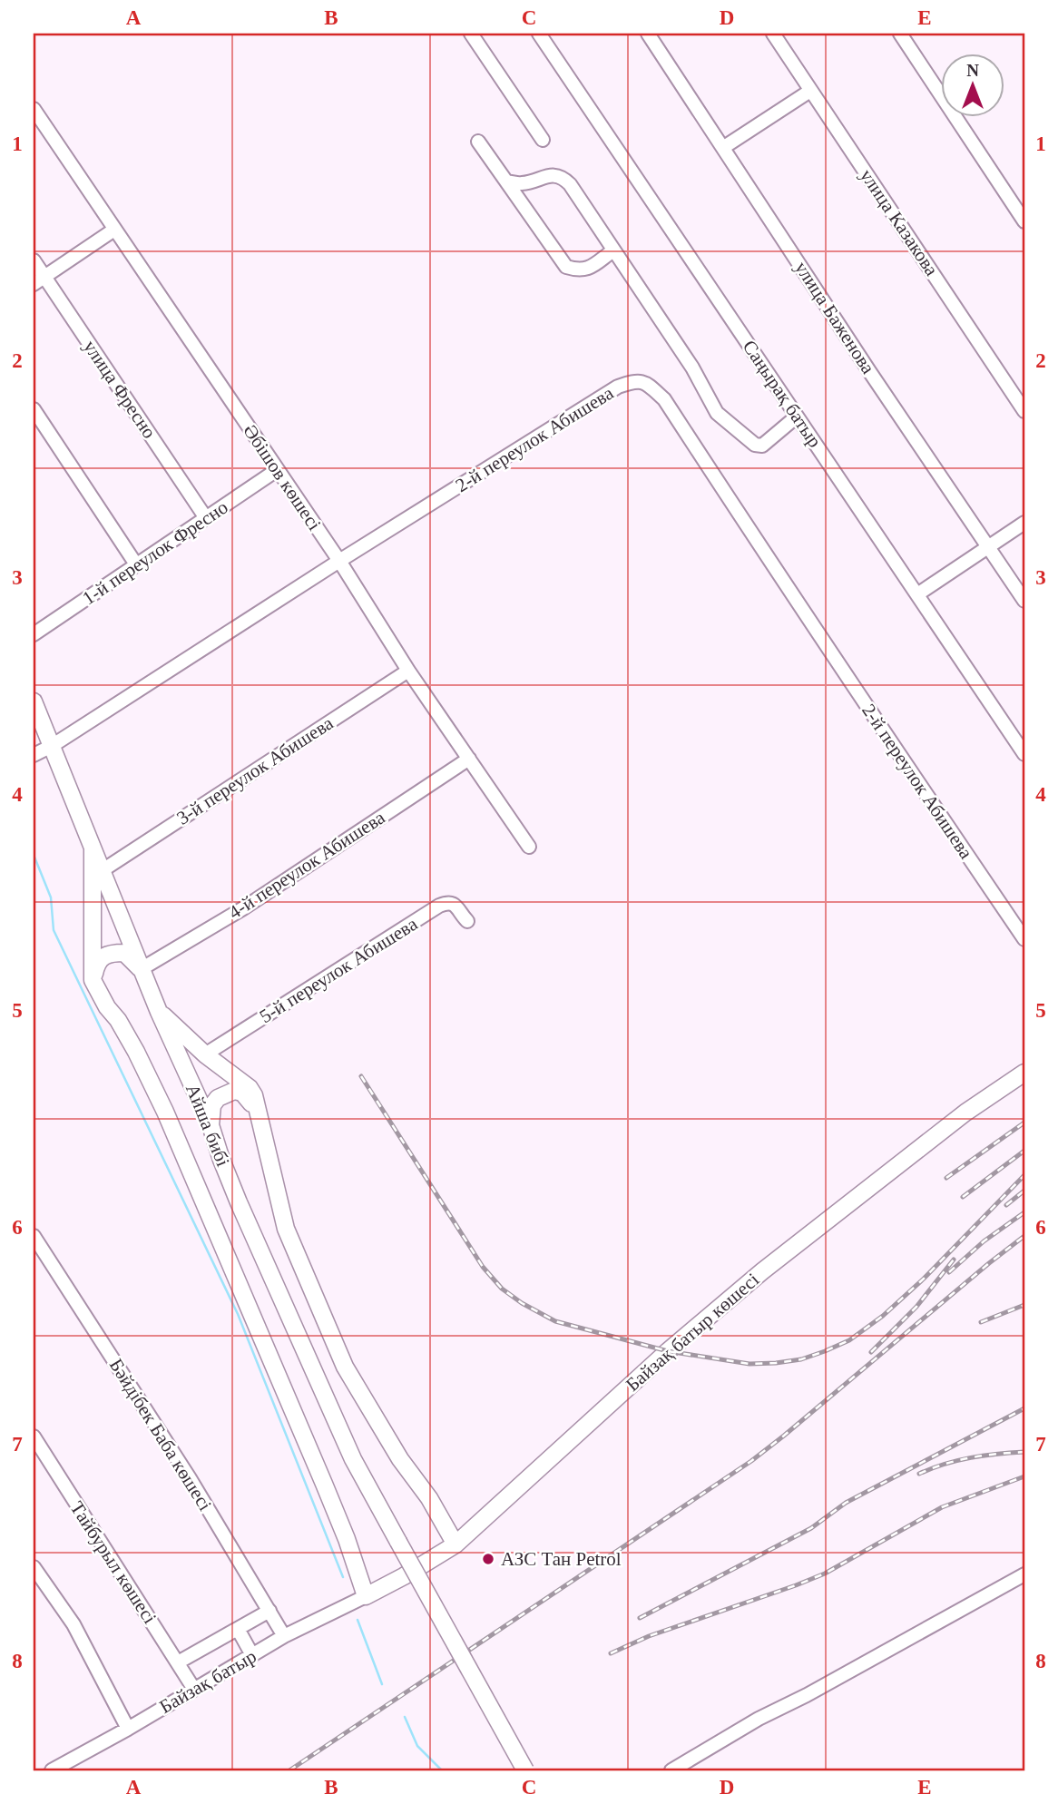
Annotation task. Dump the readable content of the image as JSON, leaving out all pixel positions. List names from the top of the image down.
{
  "streets": {
    "main road": ["Айша бибі", "Байзақ батыр көшесі"],
    "street": [
      "улица Казакова",
      "улица Баженова",
      "улица Фресно",
      "Саңырақ батыр",
      "2-й переулок Абишева",
      "Әбішов көшесі",
      "1-й переулок Фресно",
      "3-й переулок Абишева",
      "4-й переулок Абишева",
      "5-й переулок Абишева",
      "Бәйдібек Баба көшесі",
      "Тайбурыл көшесі",
      "Байзақ батыр"
    ]
  },
  "crossings": [
    ["улица Фресно", "1-й переулок Фресно"],
    ["2-й переулок Абишева", "Әбішов көшесі"],
    ["2-й переулок Абишева", "Айша бибі"],
    ["Әбішов көшесі", "1-й переулок Фресно"],
    ["Әбішов көшесі", "3-й переулок Абишева"],
    ["Әбішов көшесі", "4-й переулок Абишева"],
    ["3-й переулок Абишева", "Айша бибі"],
    ["4-й переулок Абишева", "Айша бибі"],
    ["Байзақ батыр көшесі", "Байзақ батыр"],
    ["Бәйдібек Баба көшесі", "Байзақ батыр"],
    ["Тайбурыл көшесі", "Байзақ батыр"]
  ],
  "places": ["АЗС Тан Petrol"],
  "north": "top",
  "grid": {
    "columns": [
      "A",
      "B",
      "C",
      "D",
      "E"
    ],
    "rows": [
      "1",
      "2",
      "3",
      "4",
      "5",
      "6",
      "7",
      "8"
    ]
  }
}
